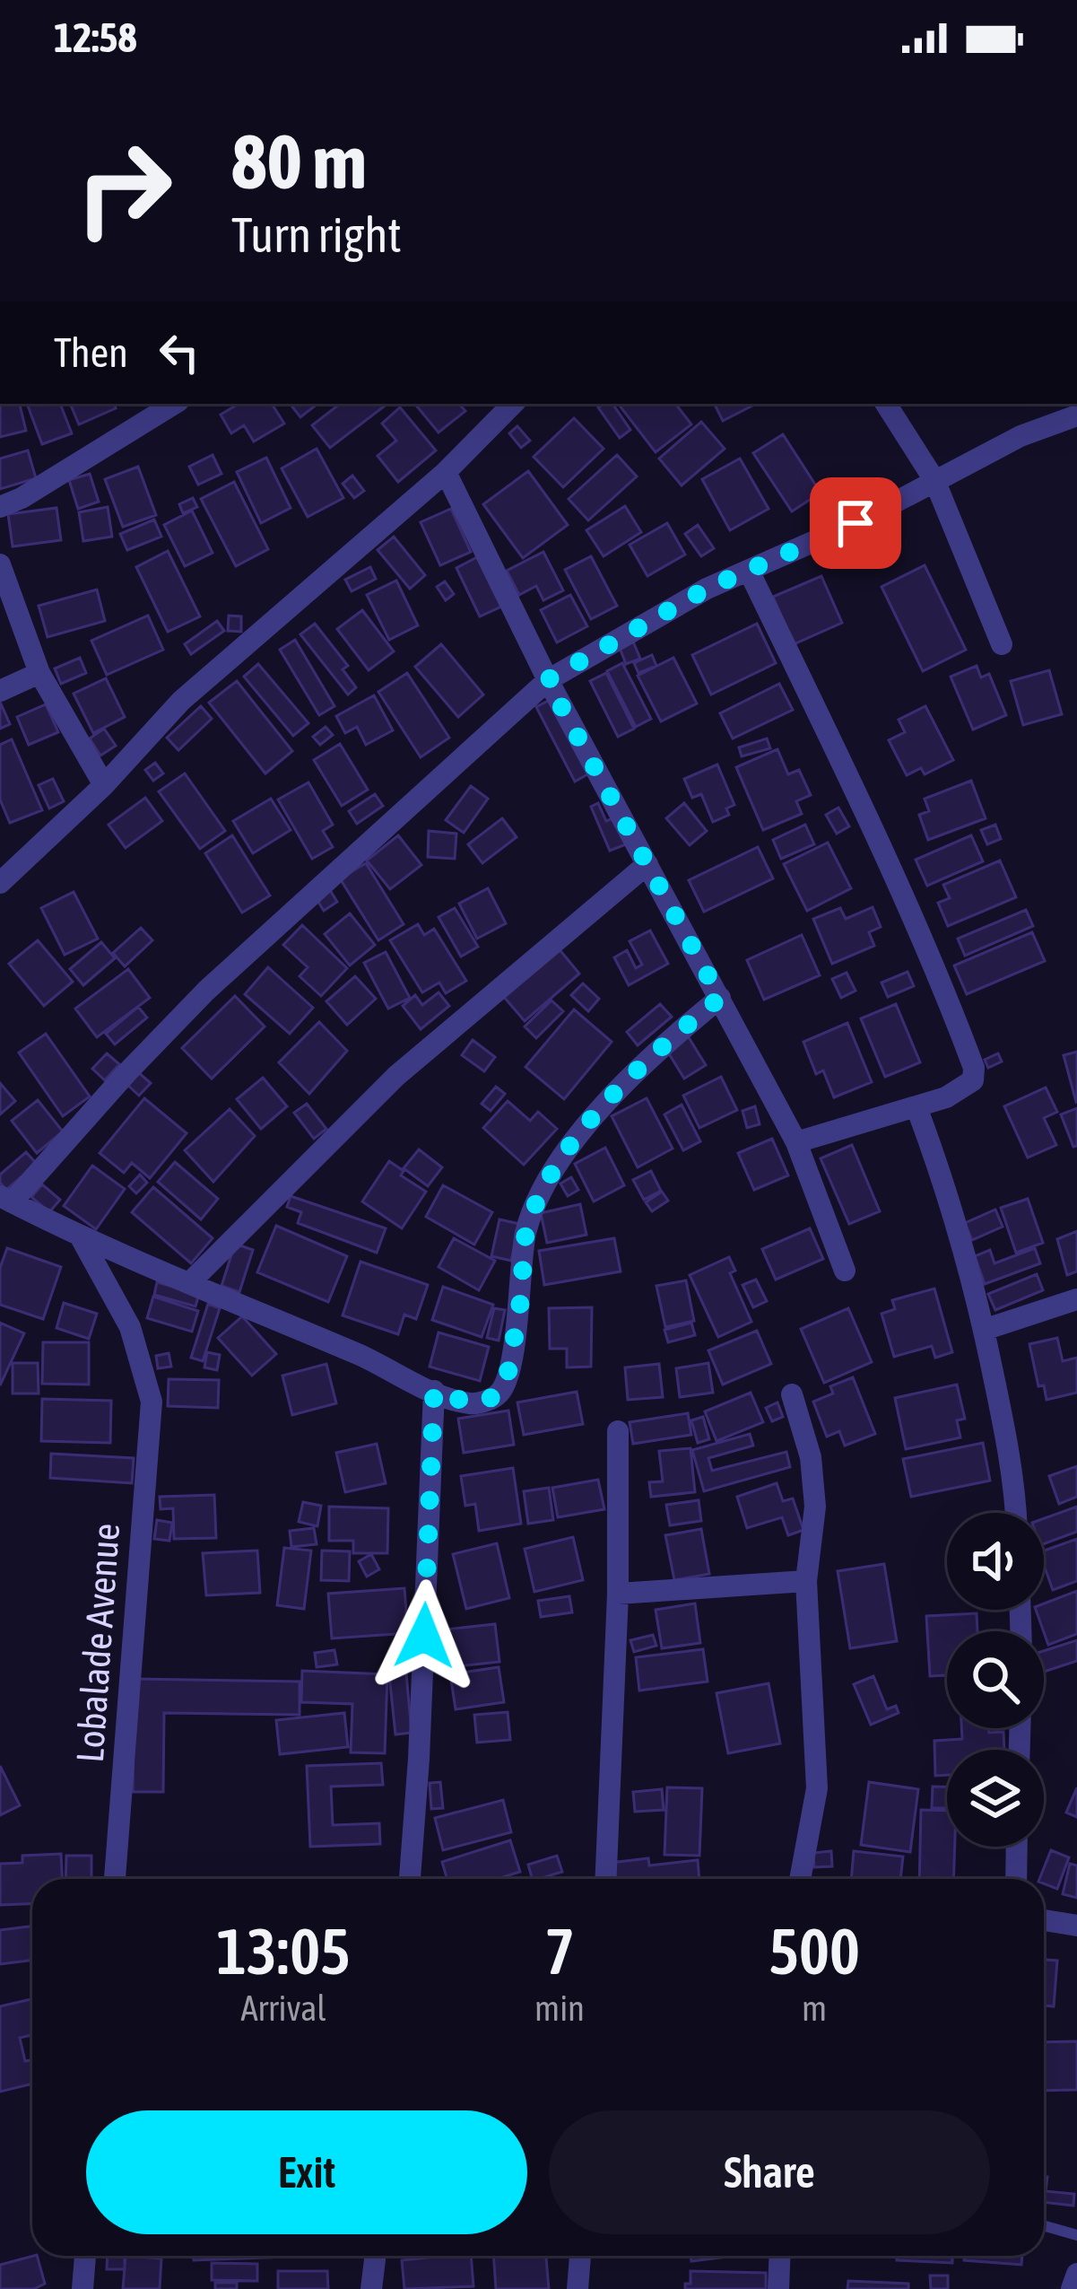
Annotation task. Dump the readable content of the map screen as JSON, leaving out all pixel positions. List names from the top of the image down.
{
  "streets": {
    "street": ["Lobalade Avenue"]
  },
  "page": {
    "status": "12:58",
    "turn": ["80 m", "Turn right"],
    "then": "Then",
    "eta": [
      "13:05",
      "Arrival",
      "7",
      "min",
      "500",
      "m"
    ],
    "buttons": ["Exit", "Share"]
  }
}
